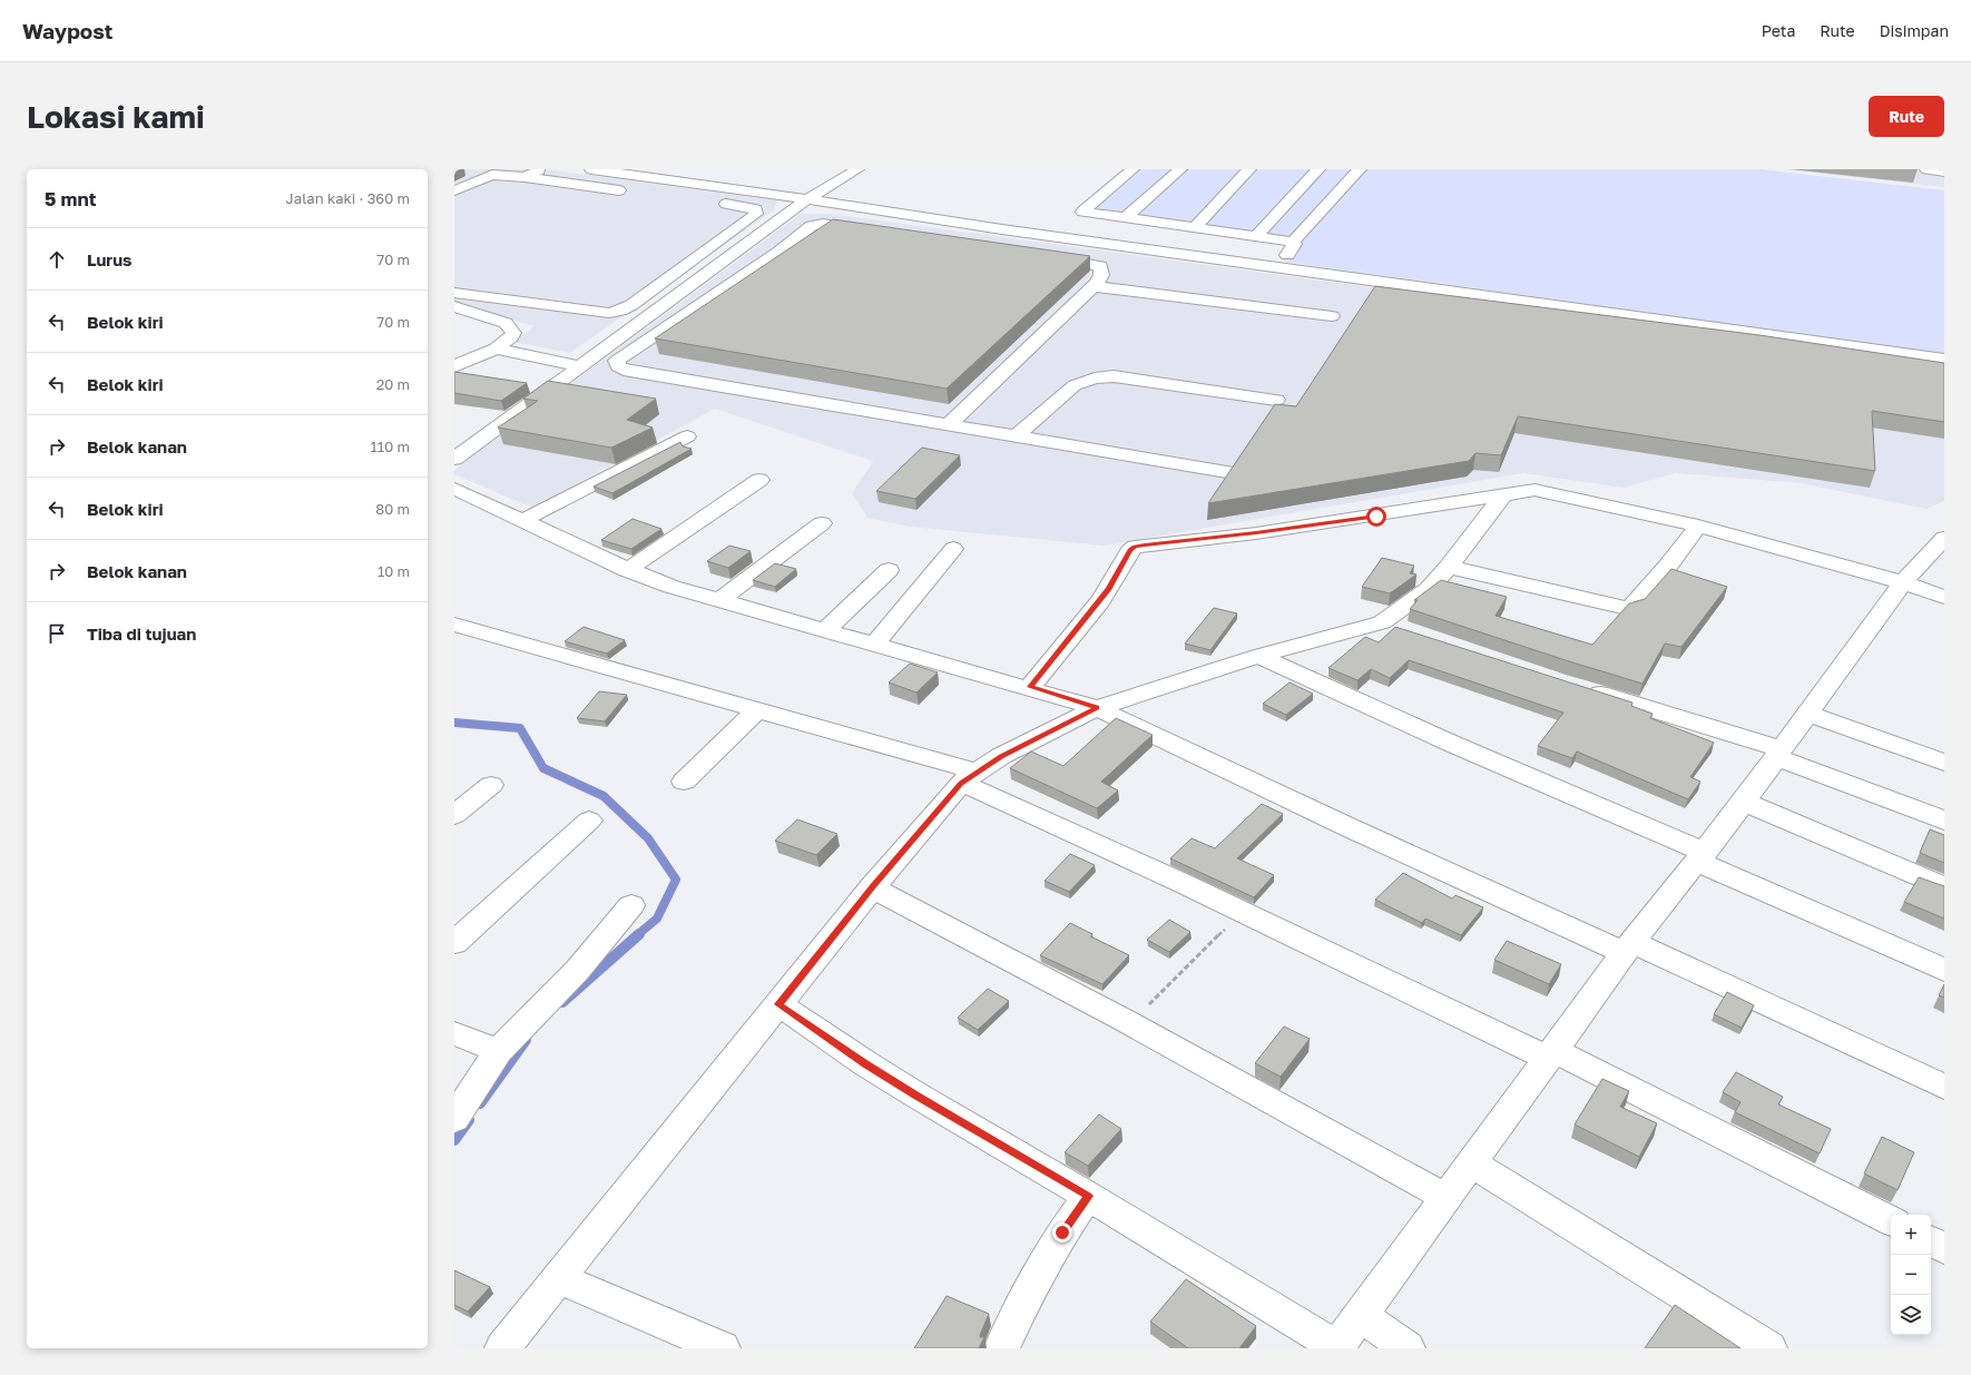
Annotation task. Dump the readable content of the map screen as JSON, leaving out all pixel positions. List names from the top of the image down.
{
  "page": {
    "header": "Waypost",
    "nav": ["Peta", "Rute", "Disimpan"],
    "buttons": "Rute",
    "title": "Lokasi kami",
    "heading": ["5 mnt", "Jalan kaki · 360 m"],
    "list": [
      ["Lurus", "70 m"],
      ["Belok kiri", "70 m"],
      ["Belok kiri", "20 m"],
      ["Belok kanan", "110 m"],
      ["Belok kiri", "80 m"],
      ["Belok kanan", "10 m"],
      "Tiba di tujuan"
    ],
    "map_buttons": ["+", "−"]
  }
}
